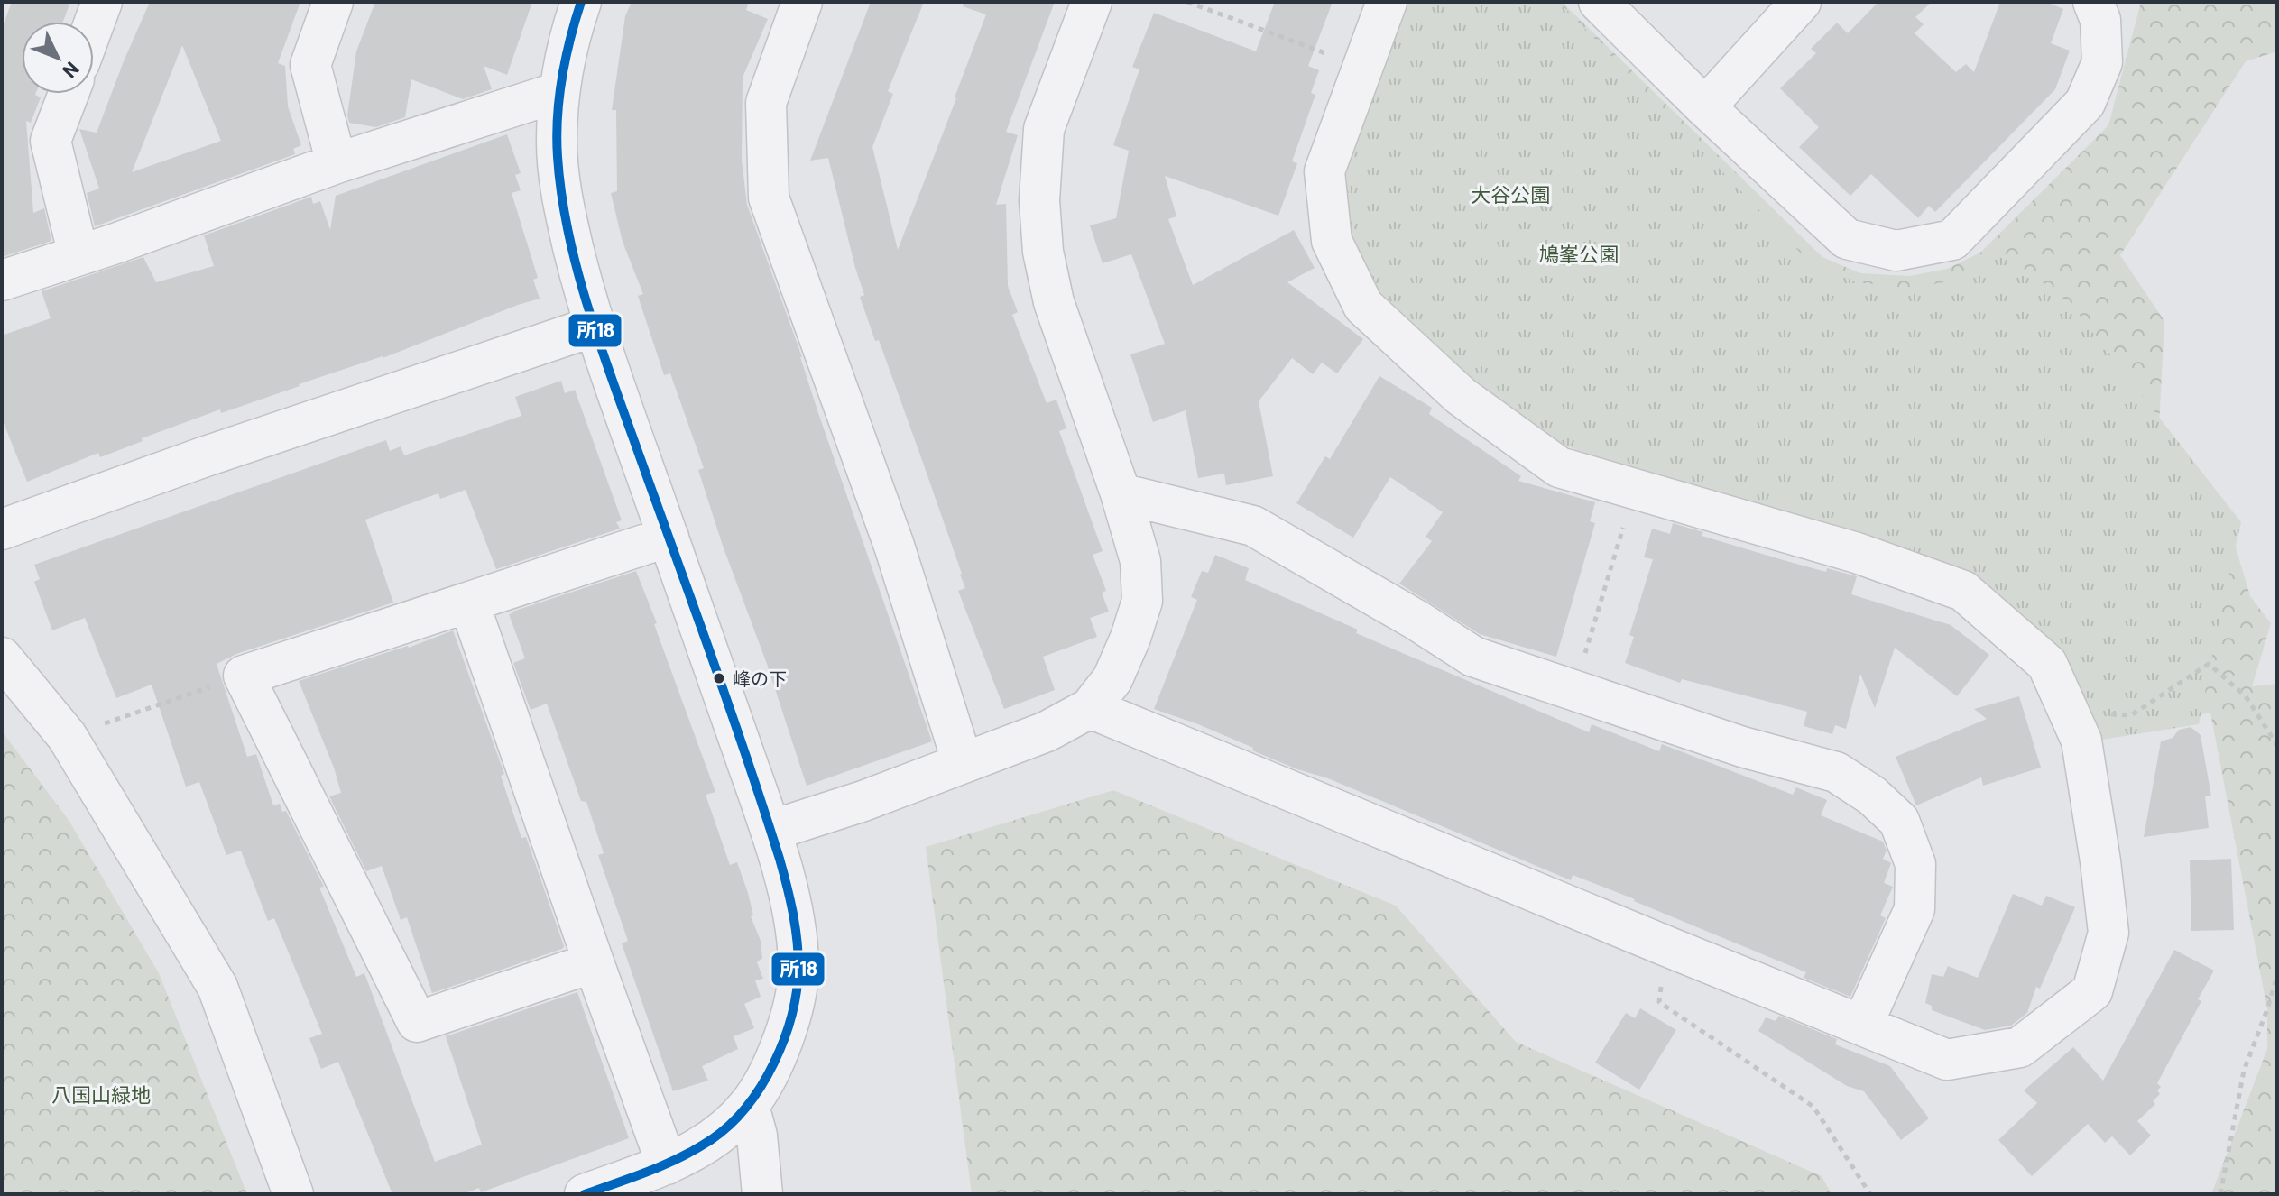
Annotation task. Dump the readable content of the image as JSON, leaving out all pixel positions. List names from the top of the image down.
{
  "parks": ["大谷公園", "鳩峯公園", "八国山緑地"],
  "places": ["峰の下"],
  "lines": ["transit line 所18"],
  "north": "bottom right"
}
